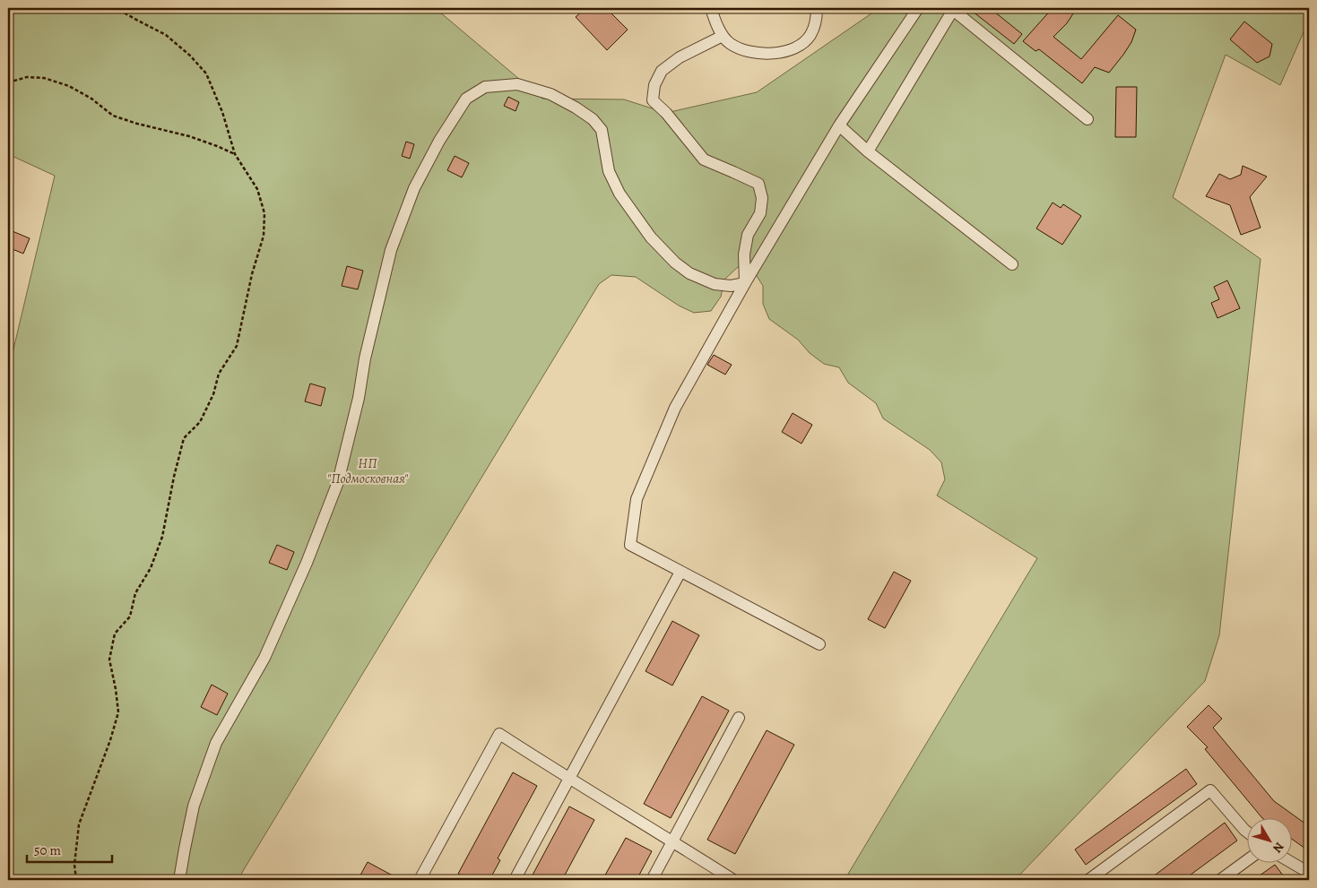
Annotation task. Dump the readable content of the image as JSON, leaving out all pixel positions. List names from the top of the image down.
{
  "parks": ["НП \"Подмосковная\""],
  "scale_bar": "50 m",
  "north": "bottom right"
}
